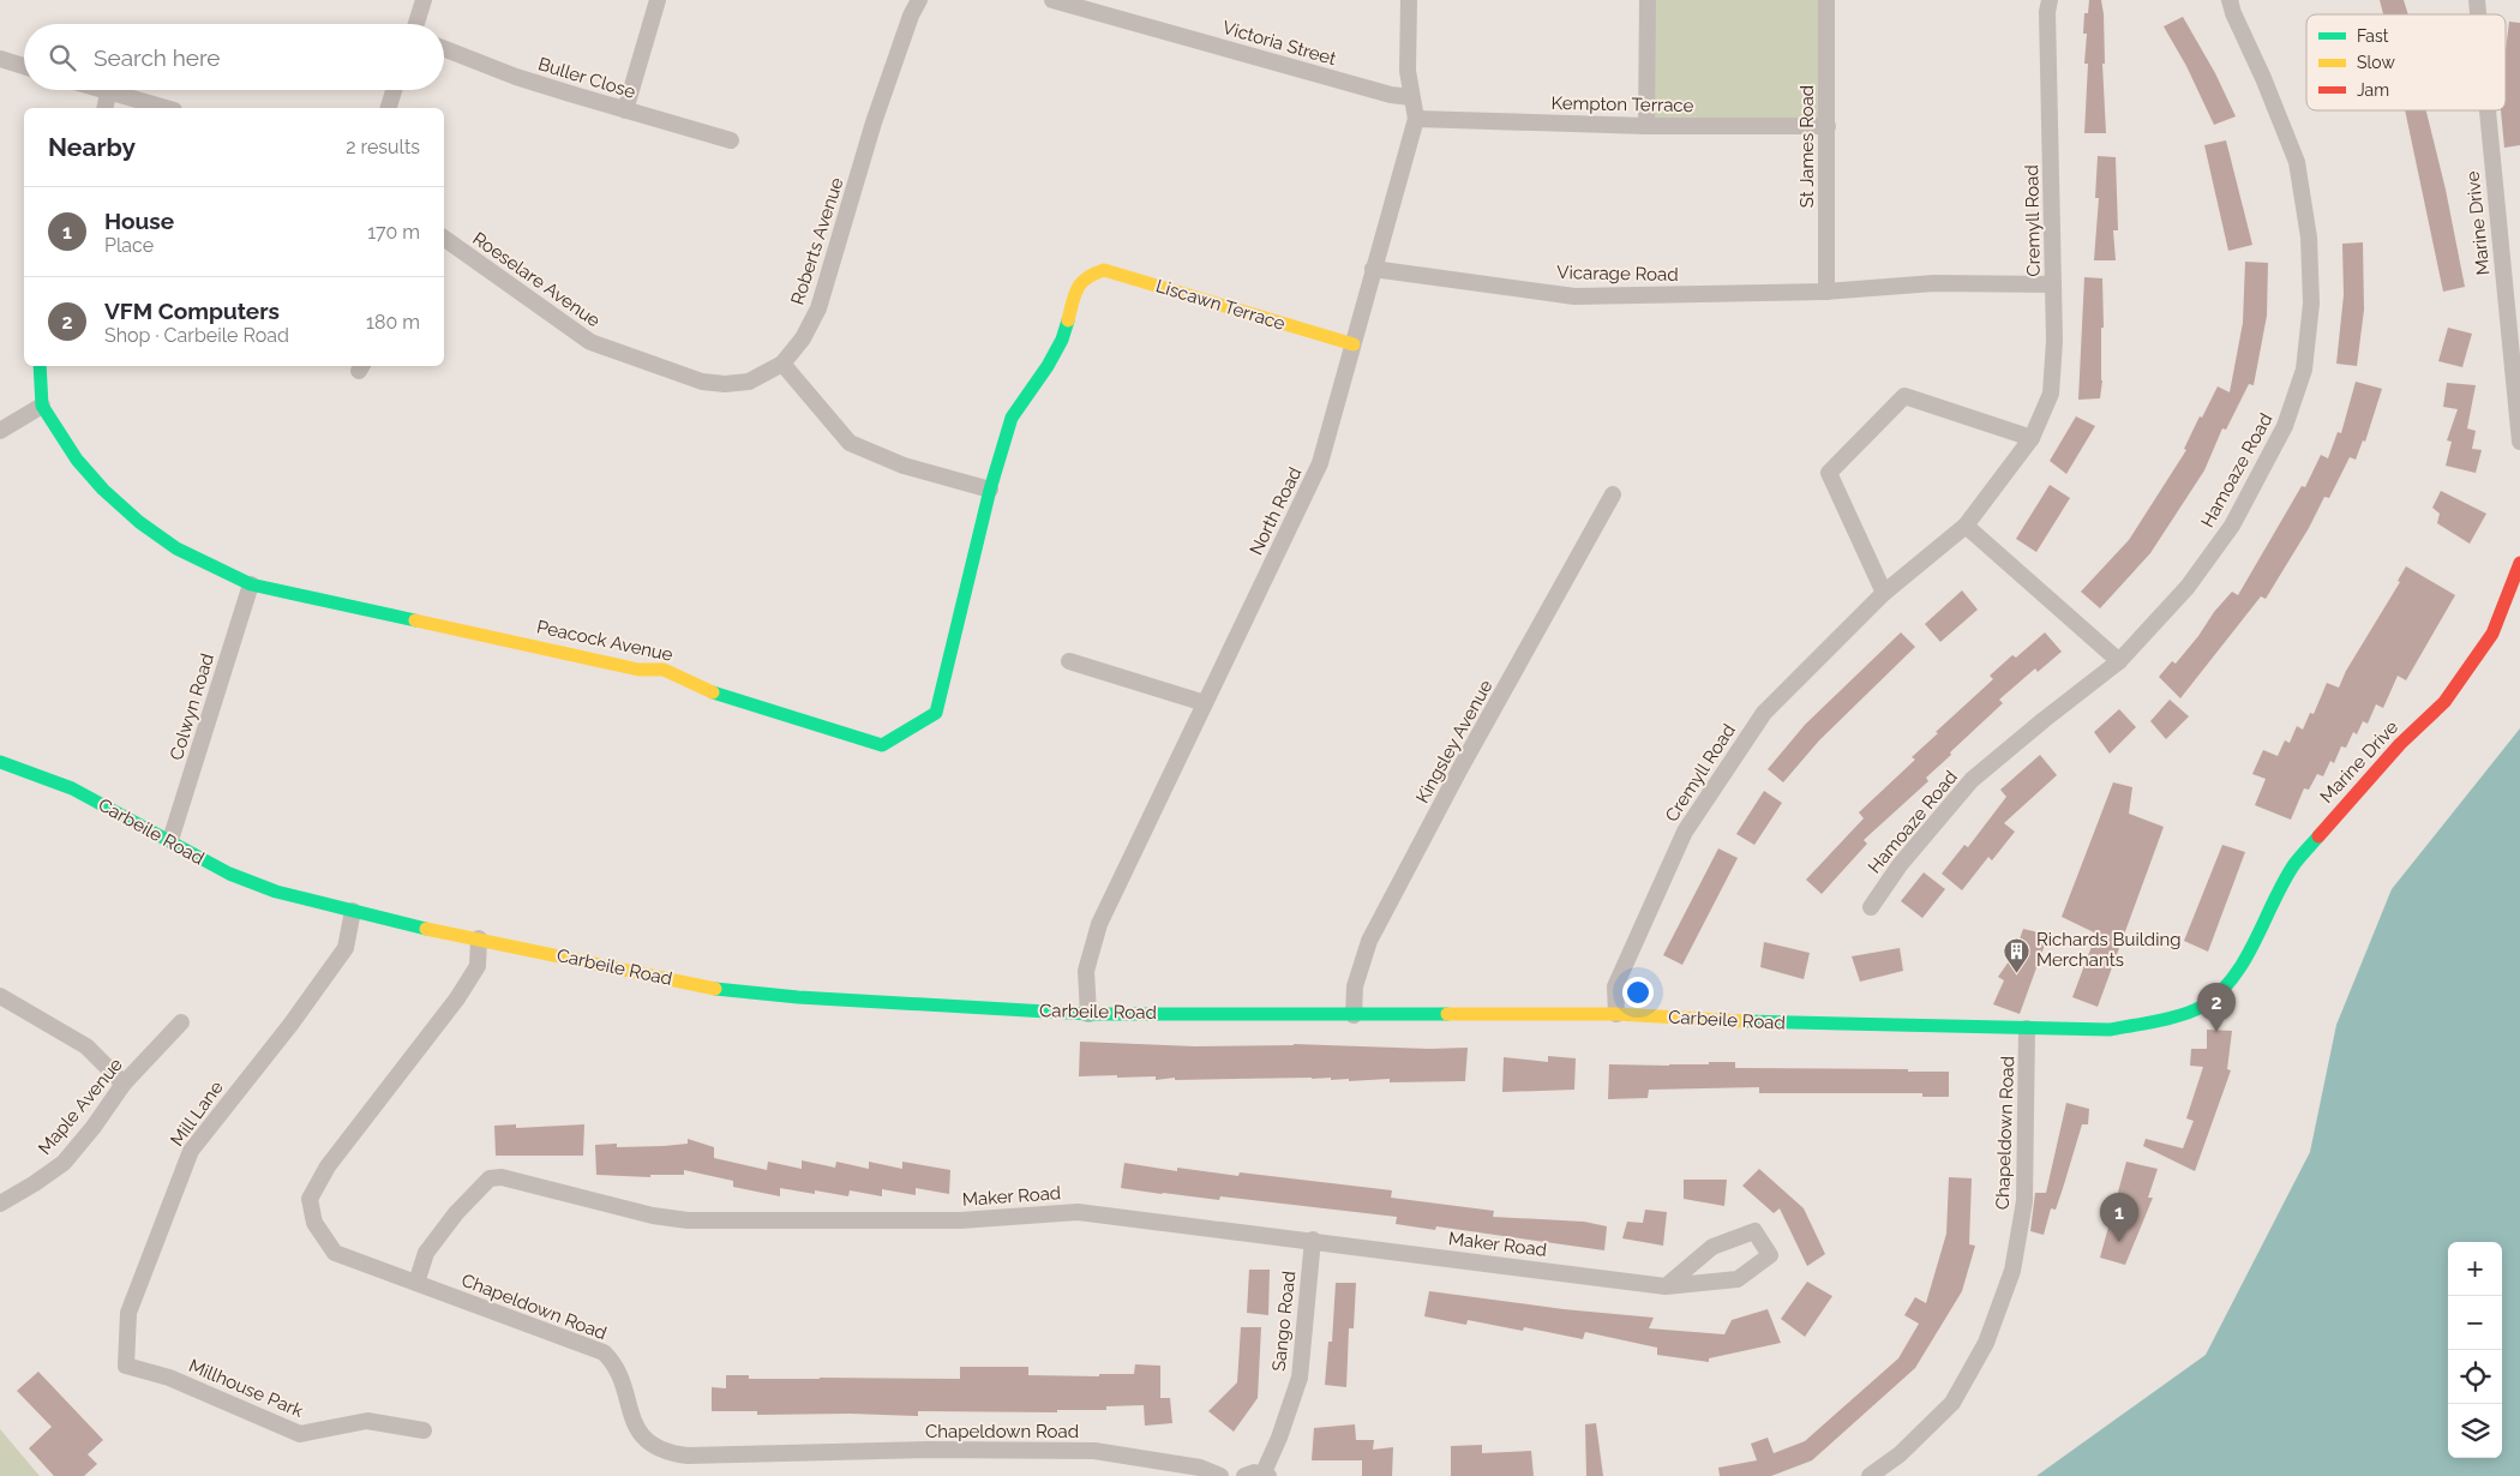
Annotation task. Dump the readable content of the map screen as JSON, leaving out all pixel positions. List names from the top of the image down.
{
  "streets": {
    "street": [
      "Victoria Street",
      "Buller Close",
      "Kempton Terrace",
      "St James Road",
      "Cremyll Road",
      "Marine Drive",
      "Roberts Avenue",
      "Vicarage Road",
      "Roeselare Avenue",
      "Liscawn Terrace",
      "Hamoaze Road",
      "North Road",
      "Peacock Avenue",
      "Colwyn Road",
      "Kingsley Avenue",
      "Carbeile Road",
      "Maple Avenue",
      "Mill Lane",
      "Chapeldown Road",
      "Maker Road",
      "Sango Road",
      "Millhouse Park"
    ]
  },
  "crossings": [
    ["Victoria Street", "North Road"],
    ["Kempton Terrace", "St James Road"],
    ["Kempton Terrace", "North Road"],
    ["St James Road", "Vicarage Road"],
    ["Cremyll Road", "Vicarage Road"],
    ["Cremyll Road", "Carbeile Road"],
    ["Marine Drive", "Carbeile Road"],
    ["Roberts Avenue", "Roeselare Avenue"],
    ["Vicarage Road", "North Road"],
    ["Liscawn Terrace", "North Road"],
    ["Liscawn Terrace", "Peacock Avenue"],
    ["North Road", "Carbeile Road"],
    ["Peacock Avenue", "Colwyn Road"],
    ["Colwyn Road", "Carbeile Road"],
    ["Kingsley Avenue", "Carbeile Road"],
    ["Carbeile Road", "Mill Lane"],
    ["Carbeile Road", "Chapeldown Road"],
    ["Mill Lane", "Millhouse Park"],
    ["Chapeldown Road", "Maker Road"],
    ["Maker Road", "Sango Road"]
  ],
  "places": {
    "building": ["Richards Building Merchants"]
  },
  "legend": ["Fast", "Slow", "Jam"],
  "page": {
    "search": "Search here",
    "heading": ["Nearby", "2 results"],
    "list": [
      {
        "mark": "1",
        "name": "House",
        "note": "Place",
        "value": "170 m"
      },
      {
        "mark": "2",
        "name": "VFM Computers",
        "note": "Shop · Carbeile Road",
        "value": "180 m"
      }
    ],
    "pins": ["2", "1"],
    "map_buttons": ["+", "−"]
  }
}
